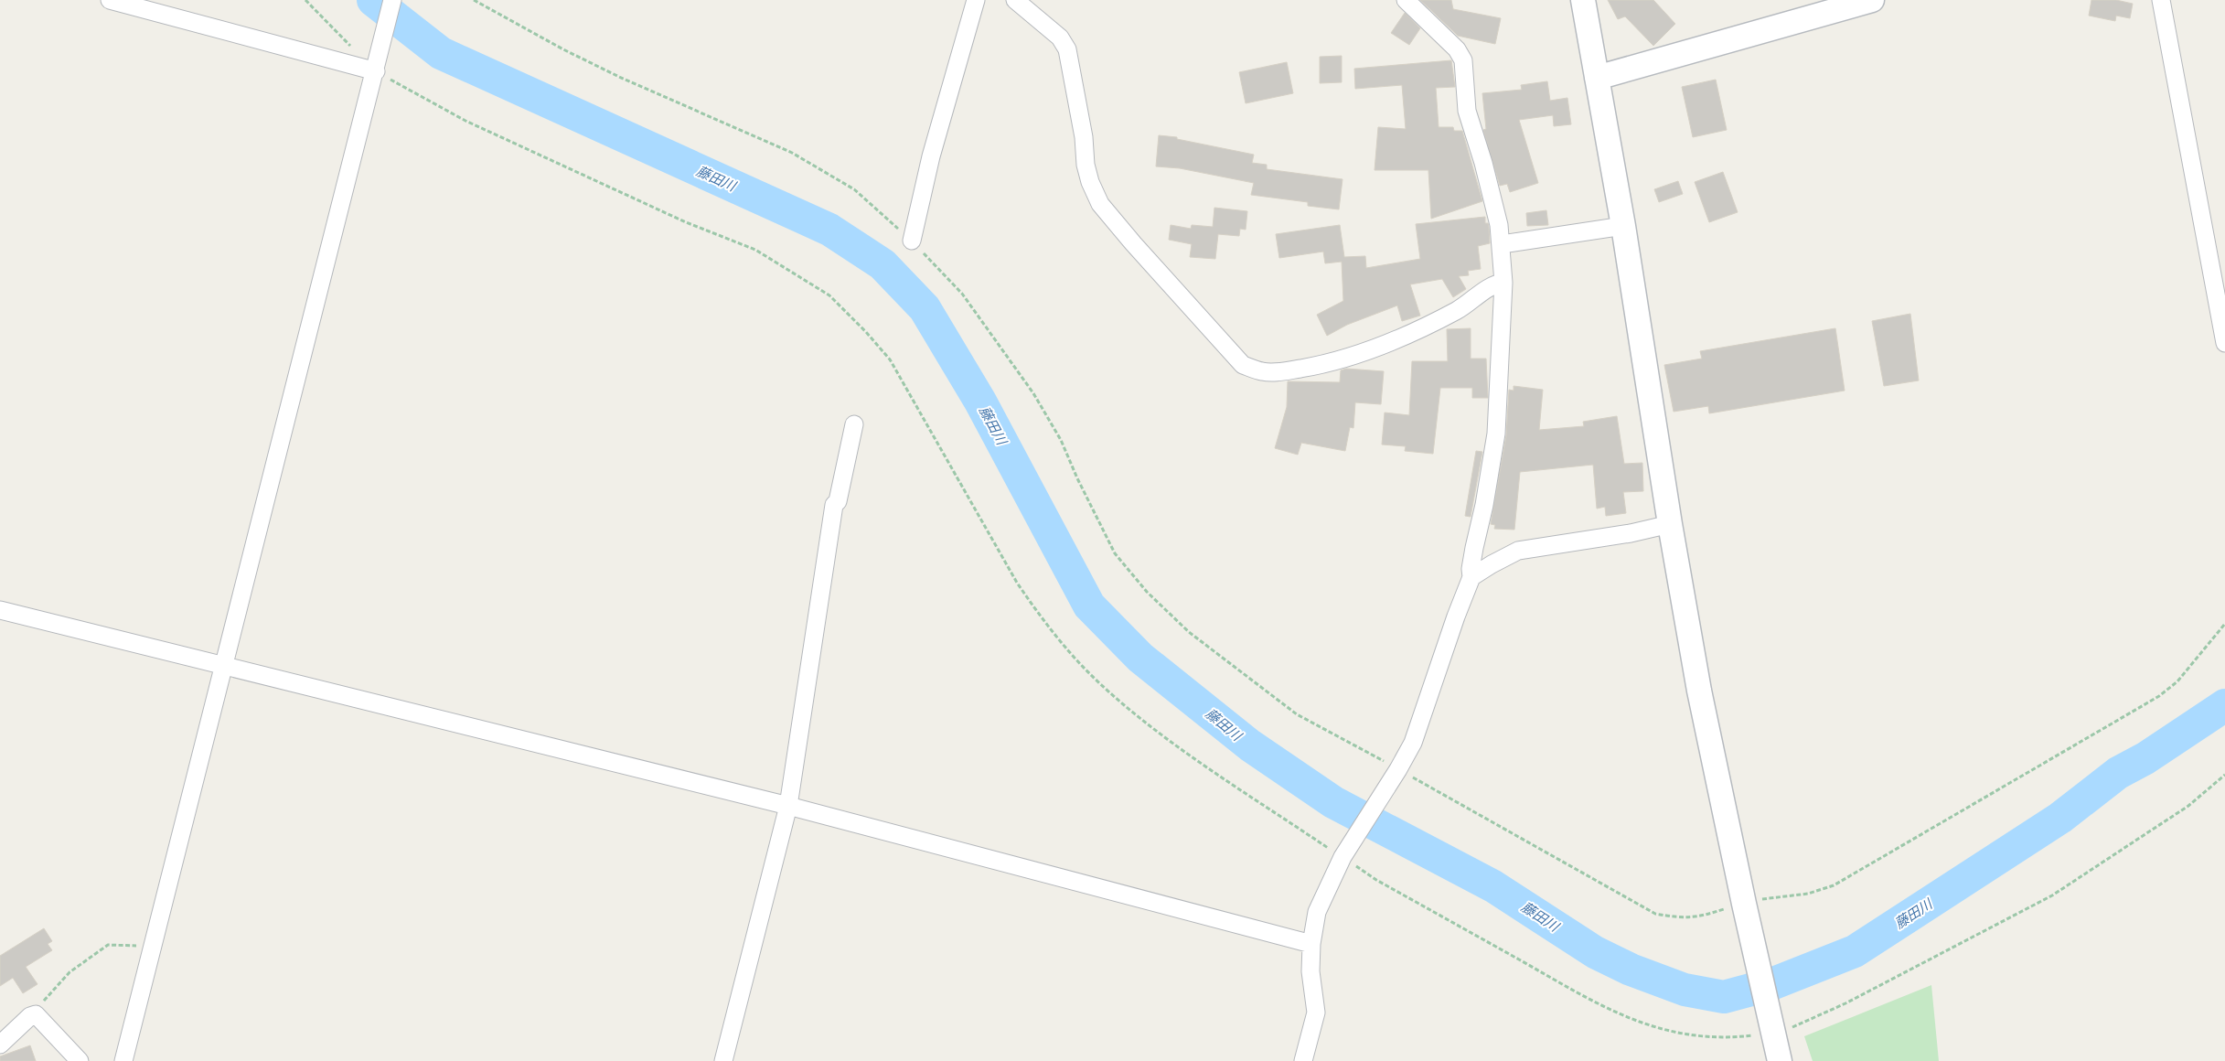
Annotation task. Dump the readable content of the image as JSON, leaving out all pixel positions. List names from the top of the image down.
{
  "water": ["藤田川"]
}
